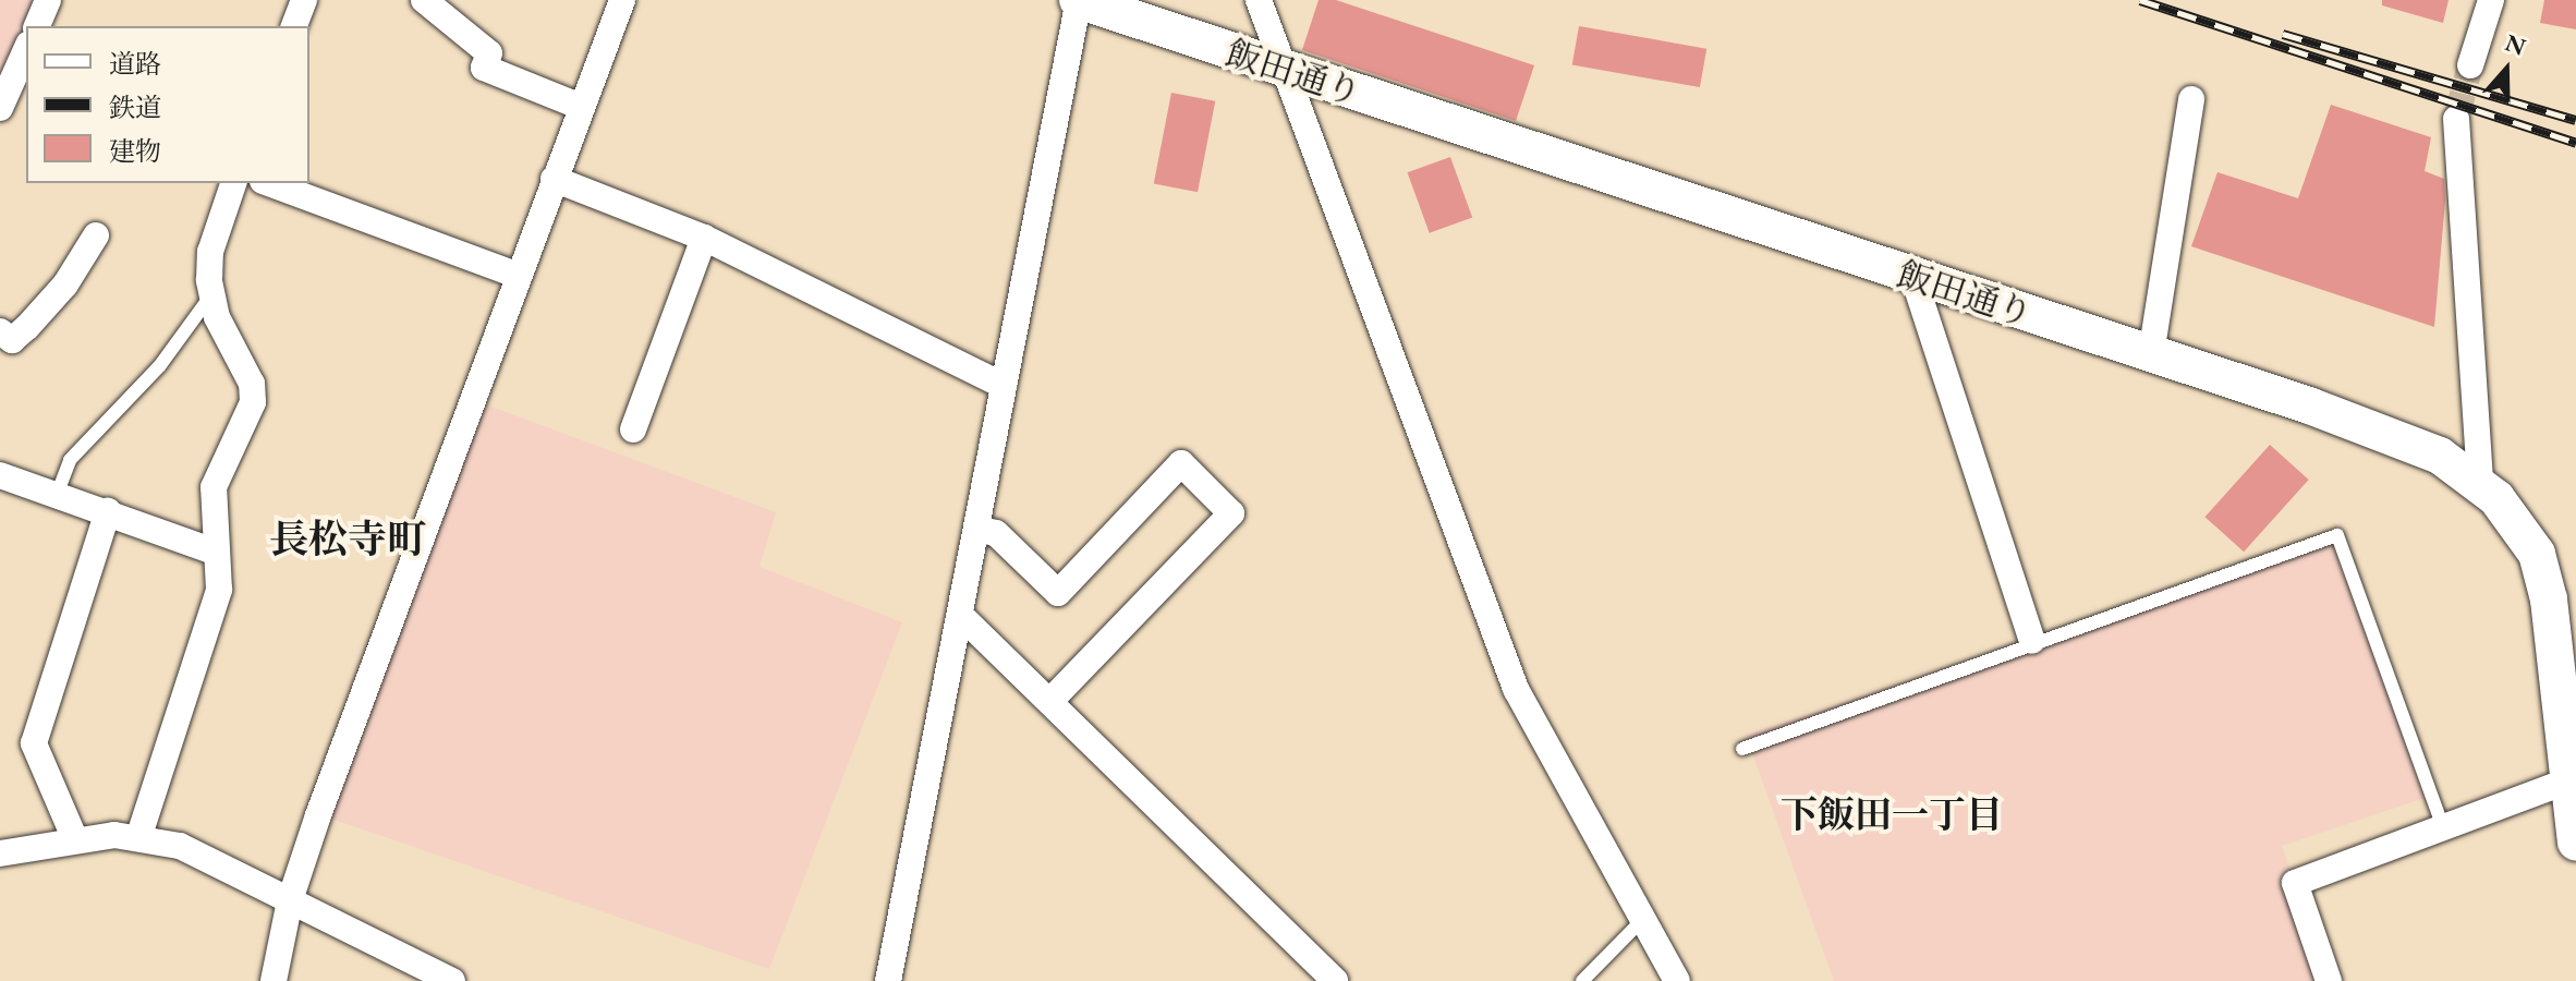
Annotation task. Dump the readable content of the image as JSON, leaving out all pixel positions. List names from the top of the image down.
{
  "streets": {
    "main road": ["飯田通り"]
  },
  "districts": ["長松寺町", "下飯田一丁目"],
  "legend": ["道路", "鉄道", "建物"],
  "north": "top"
}
